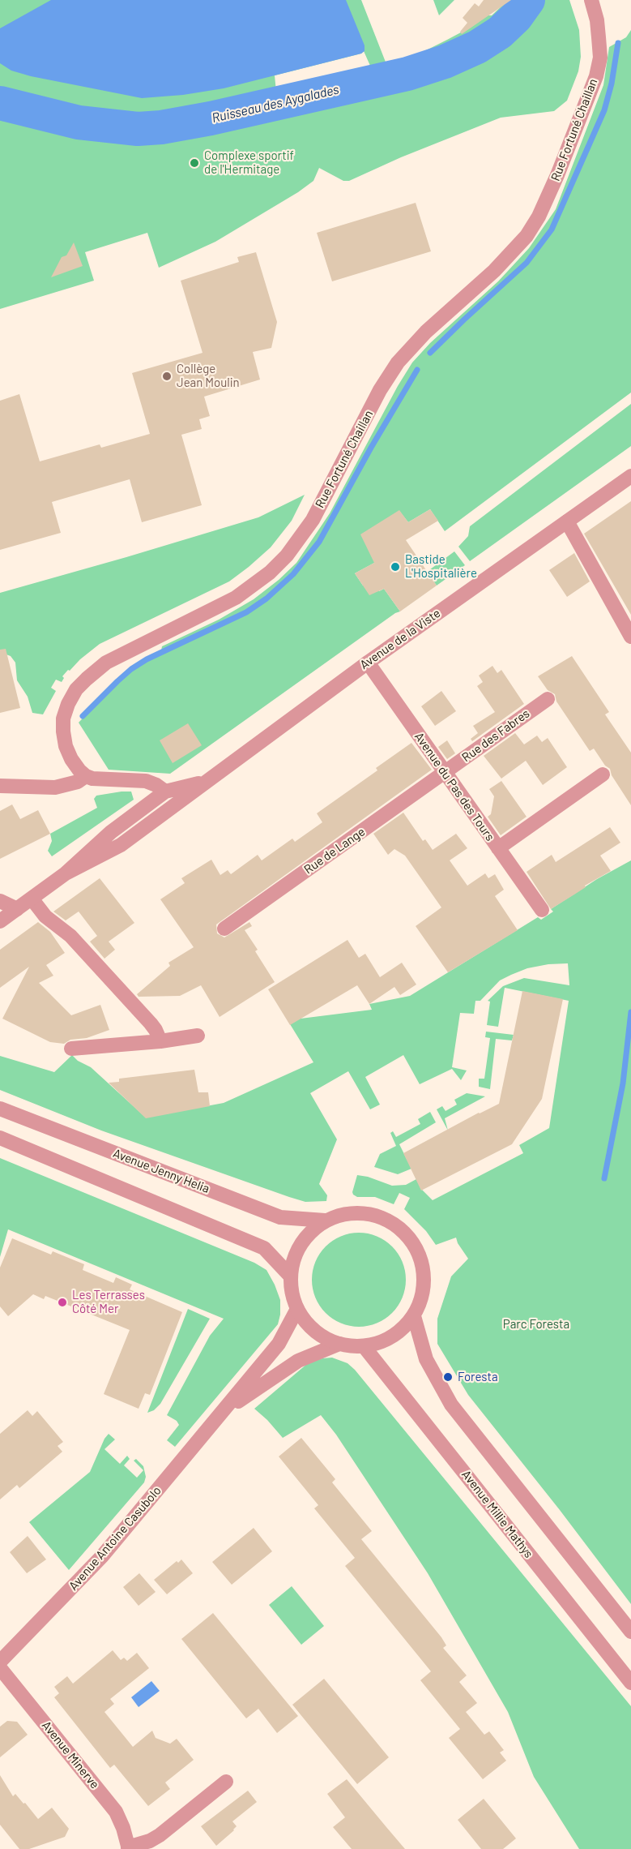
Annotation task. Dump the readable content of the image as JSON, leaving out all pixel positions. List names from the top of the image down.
{
  "streets": {
    "street": [
      "Rue Fortuné Chaillan",
      "Avenue de la Viste",
      "Rue des Fabres",
      "Avenue du Pas des Tours",
      "Rue de Lange",
      "Avenue Jenny Helia",
      "Avenue Millie Mathys",
      "Avenue Antoine Casubolo",
      "Avenue Minerve"
    ]
  },
  "crossings": [
    ["Avenue de la Viste", "Avenue du Pas des Tours"],
    ["Rue des Fabres", "Avenue du Pas des Tours"],
    ["Rue des Fabres", "Rue de Lange"],
    ["Avenue du Pas des Tours", "Rue de Lange"],
    ["Avenue Jenny Helia", "Avenue Millie Mathys"],
    ["Avenue Jenny Helia", "Avenue Antoine Casubolo"],
    ["Avenue Millie Mathys", "Avenue Antoine Casubolo"]
  ],
  "water": ["Ruisseau des Aygalades"],
  "parks": ["Parc Foresta"],
  "places": [
    "Complexe sportif de l'Hermitage",
    "Collège Jean Moulin",
    "Bastide L'Hospitalière",
    "Les Terrasses Côté Mer",
    "Foresta"
  ]
}
